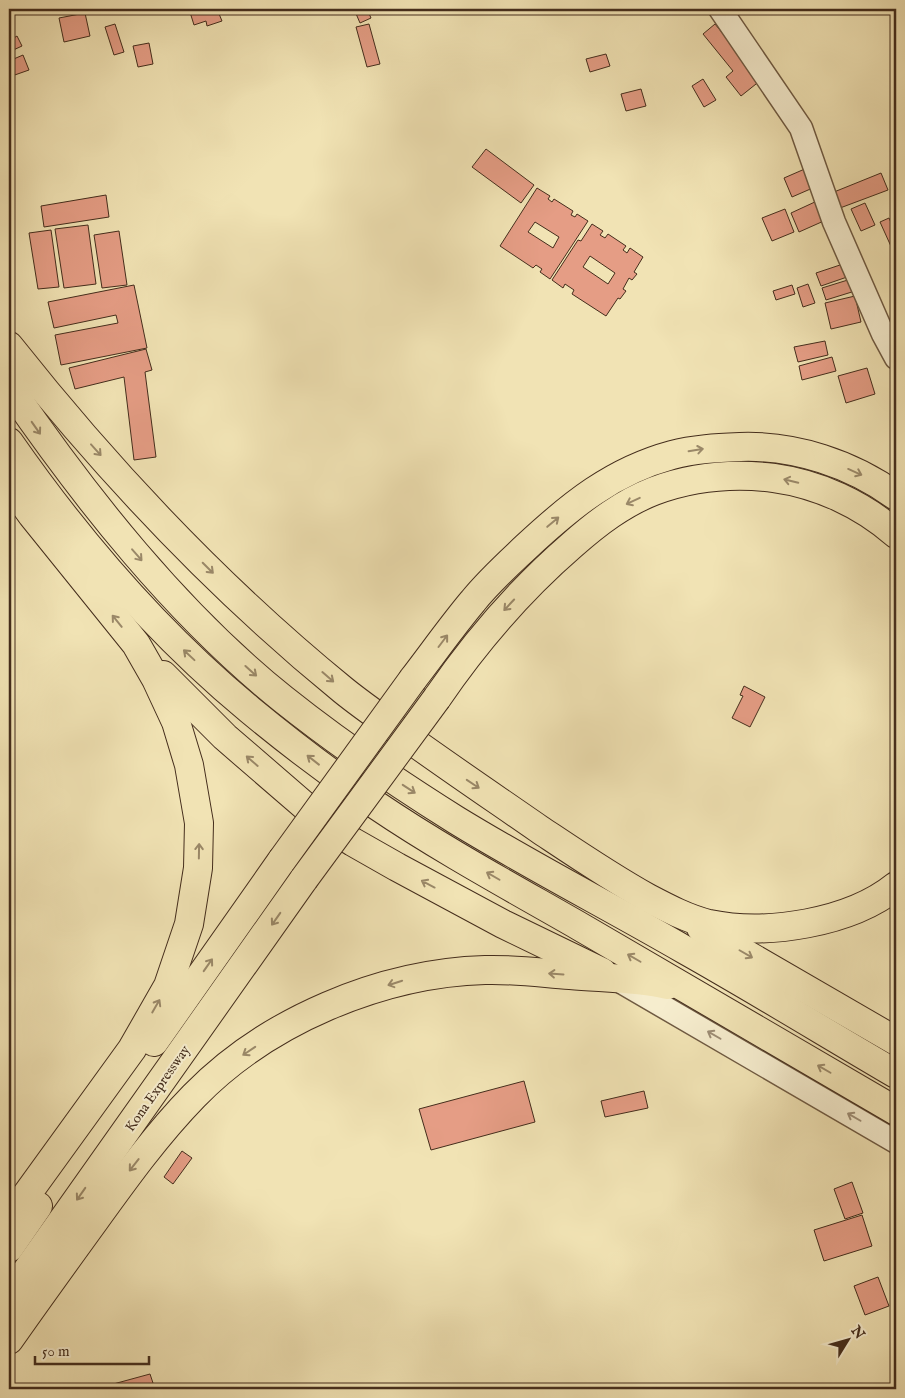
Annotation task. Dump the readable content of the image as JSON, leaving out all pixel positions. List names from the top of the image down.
{
  "streets": {
    "highway": ["Kona Expressway"]
  },
  "scale_bar": "50 m",
  "north": "top right"
}
